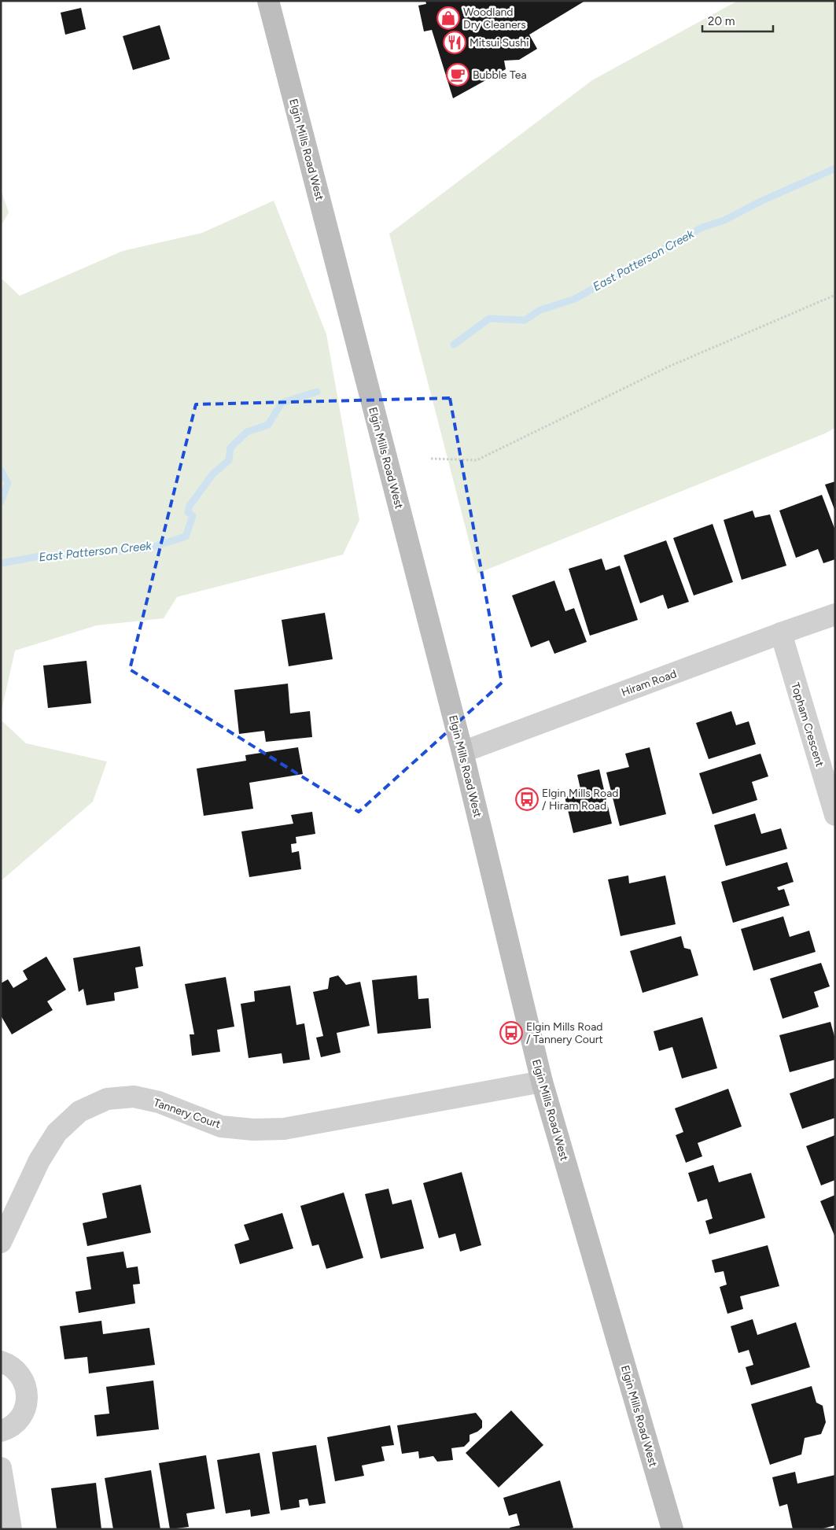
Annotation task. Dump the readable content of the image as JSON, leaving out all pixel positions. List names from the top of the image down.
{
  "streets": {
    "main road": ["Elgin Mills Road West"],
    "street": ["Hiram Road", "Topham Crescent", "Tannery Court"]
  },
  "crossings": [
    ["Elgin Mills Road West", "Hiram Road"],
    ["Elgin Mills Road West", "Tannery Court"],
    ["Hiram Road", "Topham Crescent"]
  ],
  "water": ["East Patterson Creek"],
  "places": {
    "shop": ["Woodland Dry Cleaners"],
    "restaurant": ["Mitsui Sushi"],
    "cafe": ["Bubble Tea"],
    "bus stop": ["Elgin Mills Road / Hiram Road", "Elgin Mills Road / Tannery Court"]
  },
  "scale_bar": "20 m"
}
